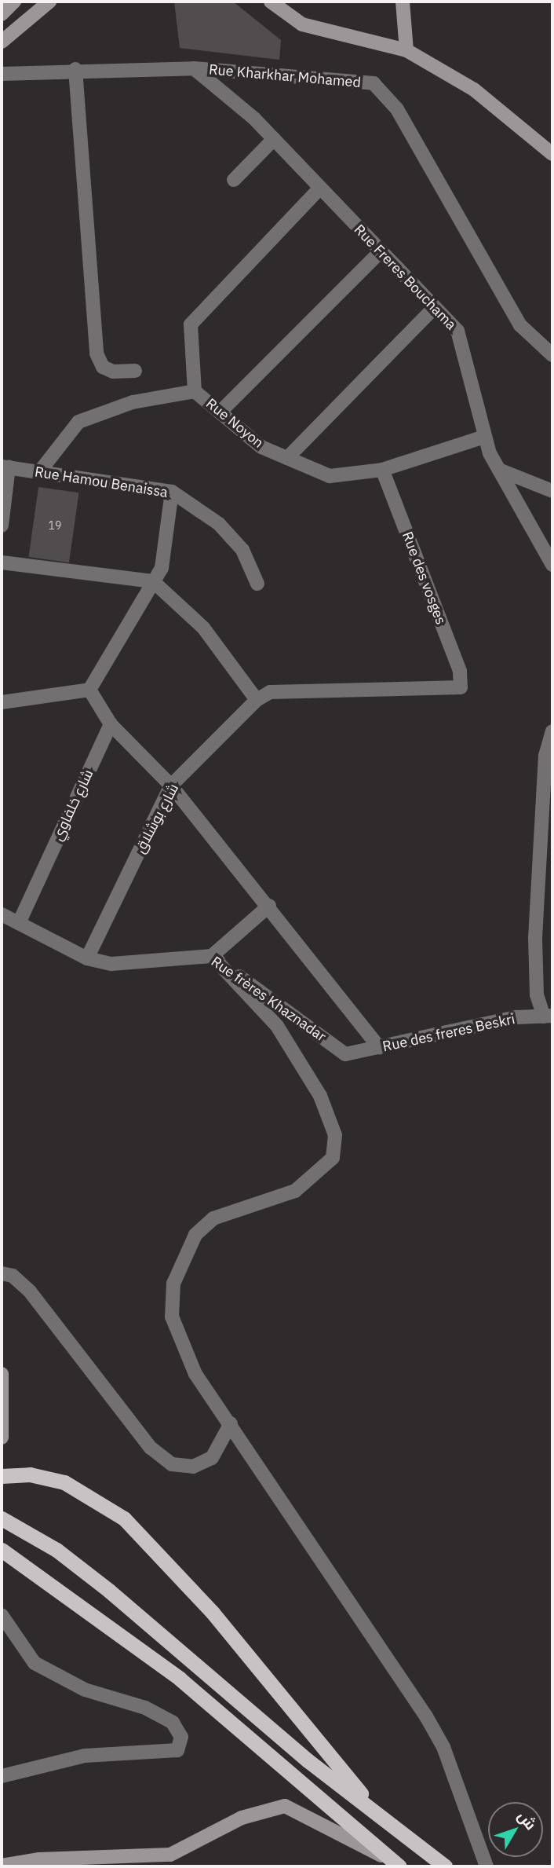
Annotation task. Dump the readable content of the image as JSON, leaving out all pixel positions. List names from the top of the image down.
{
  "streets": {
    "street": [
      "Rue Kharkhar Mohamed",
      "Rue Freres Bouchama",
      "Rue Noyon",
      "Rue Hamou Benaissa",
      "Rue des vosges",
      "شارع خلفاوي",
      "شارع بوشلاق",
      "Rue frères Khaznadar",
      "Rue des freres Beskri"
    ]
  },
  "crossings": [
    ["Rue Kharkhar Mohamed", "Rue Freres Bouchama"],
    ["Rue Freres Bouchama", "Rue Noyon"],
    ["Rue Noyon", "Rue Hamou Benaissa"],
    ["Rue Noyon", "Rue des vosges"],
    ["Rue des vosges", "شارع بوشلاق"],
    ["شارع خلفاوي", "Rue frères Khaznadar"],
    ["شارع بوشلاق", "Rue frères Khaznadar"],
    ["Rue frères Khaznadar", "Rue des freres Beskri"]
  ],
  "house_numbers": ["19"],
  "north": "top right"
}
